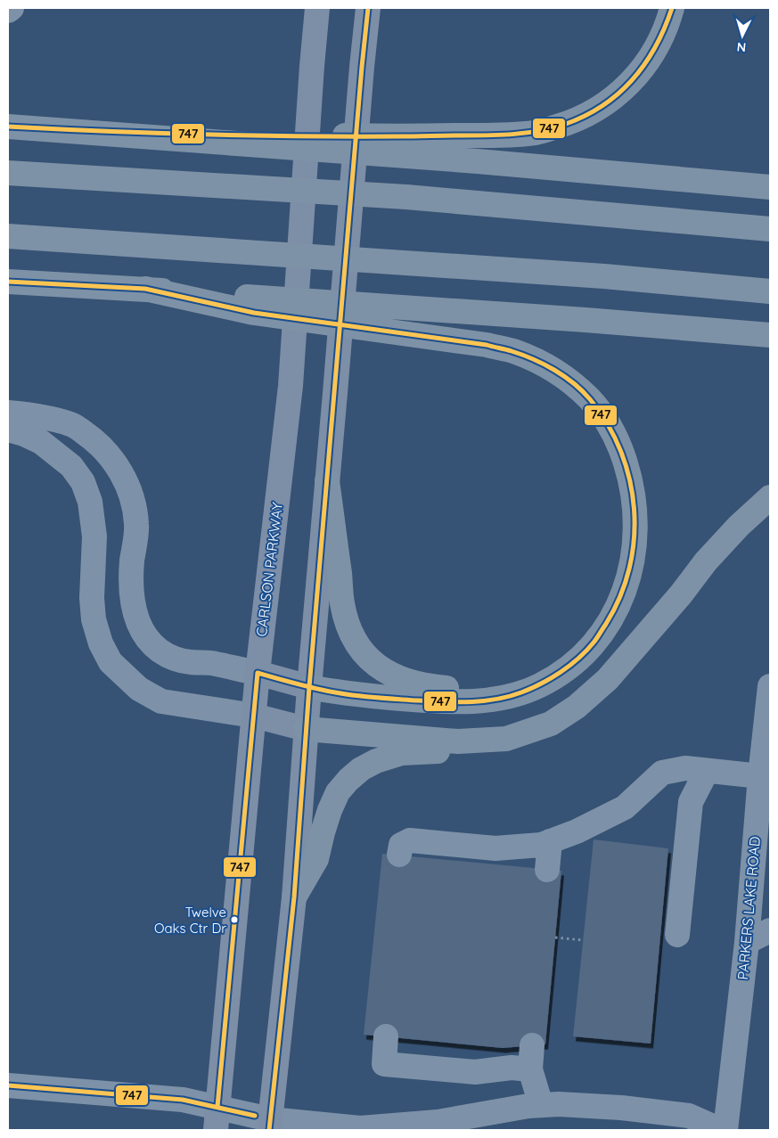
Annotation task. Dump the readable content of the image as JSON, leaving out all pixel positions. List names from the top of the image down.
{
  "streets": {
    "main road": ["CARLSON PARKWAY"],
    "street": ["PARKERS LAKE ROAD"]
  },
  "places": ["Twelve Oaks Ctr Dr"],
  "lines": ["transit line 747"],
  "north": "bottom"
}
